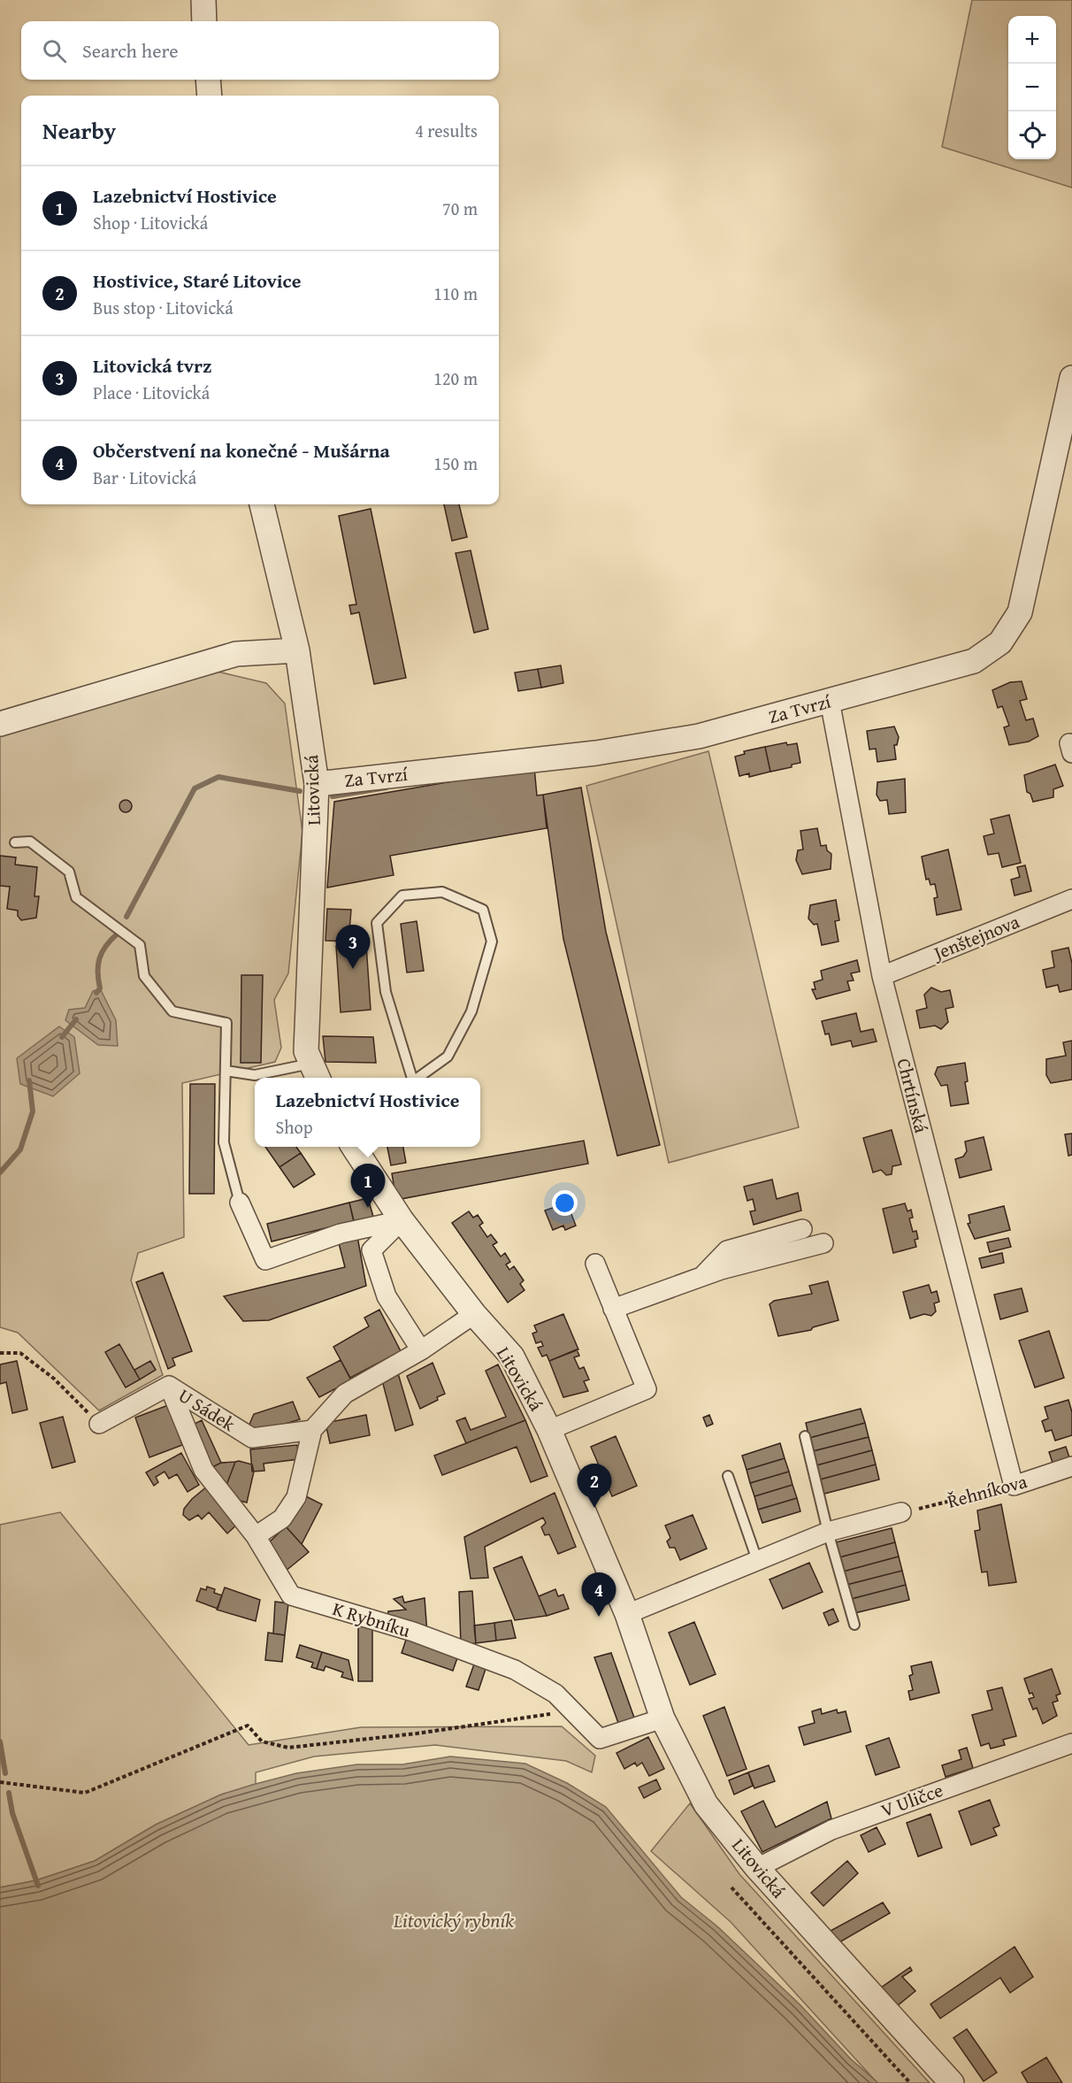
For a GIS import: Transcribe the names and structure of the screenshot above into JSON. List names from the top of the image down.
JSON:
{
  "streets": {
    "street": [
      "Za Tvrzí",
      "Litovická",
      "Jenštejnova",
      "Chrtínská",
      "U Sádek",
      "Řehníkova",
      "K Rybníku",
      "V Uličce"
    ]
  },
  "crossings": [
    ["Za Tvrzí", "Litovická"],
    ["Za Tvrzí", "Chrtínská"],
    ["Litovická", "K Rybníku"],
    ["Litovická", "V Uličce"],
    ["Jenštejnova", "Chrtínská"],
    ["Chrtínská", "Řehníkova"],
    ["U Sádek", "K Rybníku"]
  ],
  "water": ["Litovický rybník"],
  "page": {
    "map_buttons": ["+", "−"],
    "search": "Search here",
    "heading": ["Nearby", "4 results"],
    "list": [
      {
        "mark": "1",
        "name": "Lazebnictví Hostivice",
        "note": "Shop · Litovická",
        "value": "70 m"
      },
      {
        "mark": "2",
        "name": "Hostivice, Staré Litovice",
        "note": "Bus stop · Litovická",
        "value": "110 m"
      },
      {
        "mark": "3",
        "name": "Litovická tvrz",
        "note": "Place · Litovická",
        "value": "120 m"
      },
      {
        "mark": "4",
        "name": "Občerstvení na konečné - Mušárna",
        "note": "Bar · Litovická",
        "value": "150 m"
      }
    ],
    "pins": [
      "3",
      "1",
      "2",
      "4"
    ],
    "popup": ["Lazebnictví Hostivice", "Shop"]
  }
}
